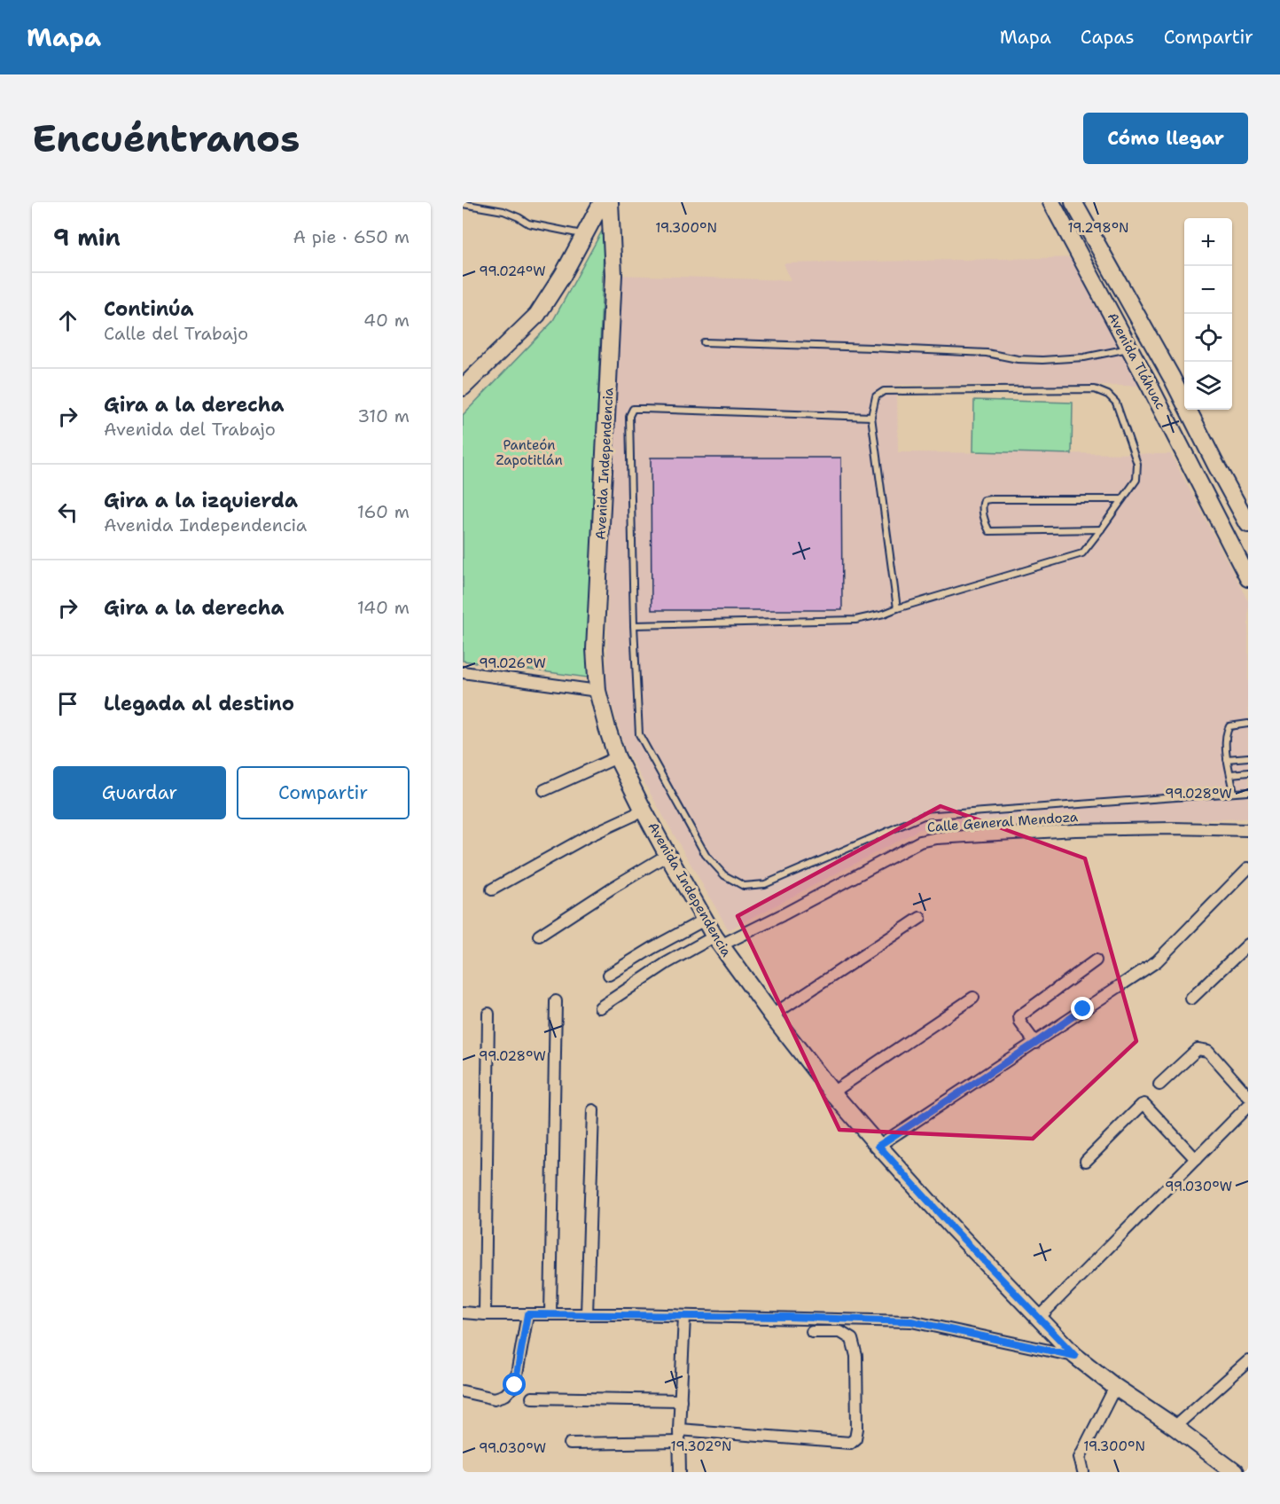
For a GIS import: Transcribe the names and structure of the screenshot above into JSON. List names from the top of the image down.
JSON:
{
  "streets": {
    "street": ["Avenida Tláhuac", "Avenida Independencia", "Calle General Mendoza"]
  },
  "crossings": [
    ["Avenida Independencia", "Calle General Mendoza"]
  ],
  "parks": ["Panteón Zapotitlán"],
  "page": {
    "header": "Mapa",
    "nav": ["Mapa", "Capas", "Compartir"],
    "buttons": [
      "Cómo llegar",
      ["Guardar", "Compartir"]
    ],
    "title": "Encuéntranos",
    "heading": ["9 min", "A pie · 650 m"],
    "map_buttons": ["+", "−"],
    "list": [
      ["Continúa", "Calle del Trabajo", "40 m"],
      ["Gira a la derecha", "Avenida del Trabajo", "310 m"],
      ["Gira a la izquierda", "Avenida Independencia", "160 m"],
      ["Gira a la derecha", "140 m"],
      "Llegada al destino"
    ]
  },
  "coordinates": [
    "19.300°N",
    "19.298°N",
    "99.024°W",
    "99.026°W",
    "99.028°W",
    "99.030°W",
    "19.302°N"
  ]
}
